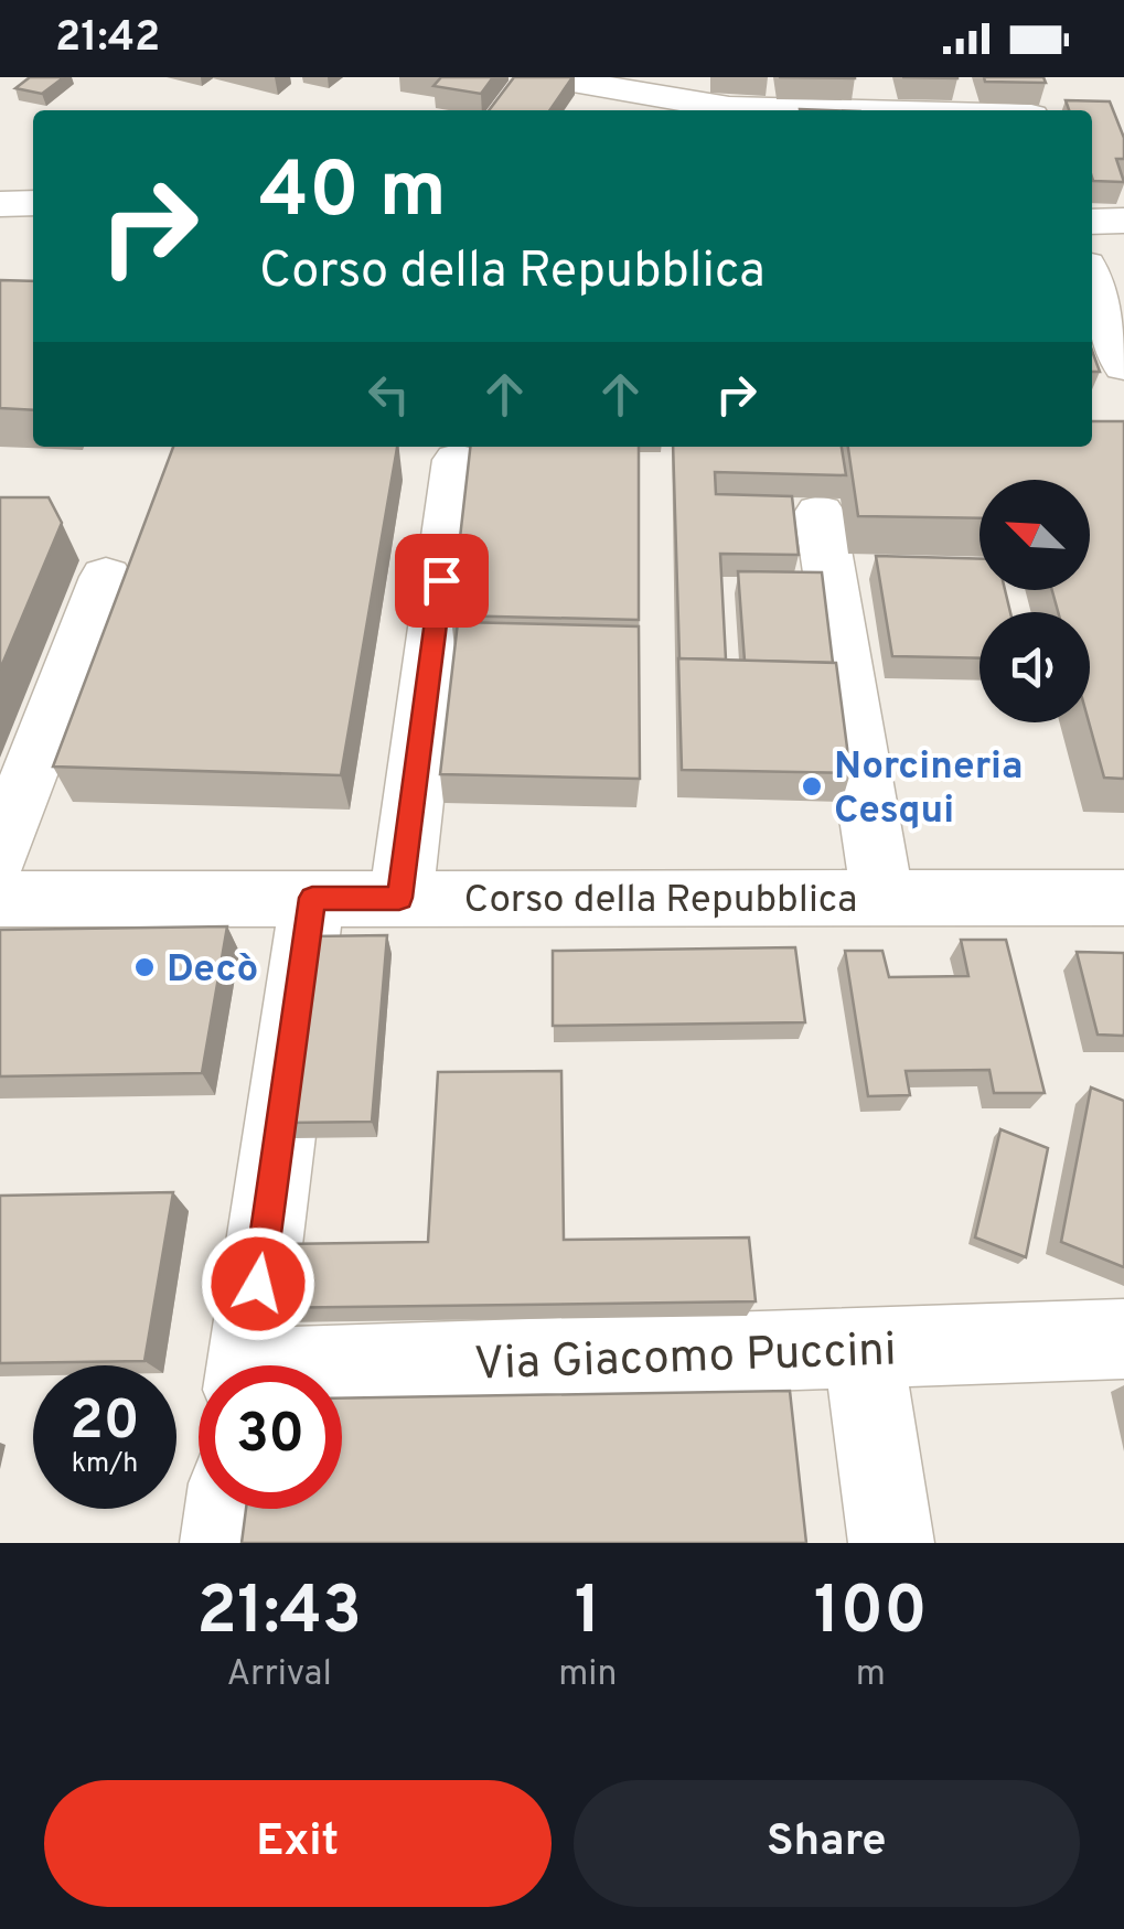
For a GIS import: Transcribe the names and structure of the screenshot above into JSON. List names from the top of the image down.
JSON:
{
  "streets": {
    "street": ["Corso della Repubblica", "Via Giacomo Puccini"]
  },
  "places": ["Norcineria Cesqui", "Decò"],
  "north": "top left",
  "page": {
    "status": "21:42",
    "turn": ["40 m", "Corso della Repubblica"],
    "speed": "20 km/h",
    "limit": "30",
    "eta": [
      "21:43",
      "Arrival",
      "1",
      "min",
      "100",
      "m"
    ],
    "buttons": ["Exit", "Share"]
  }
}
